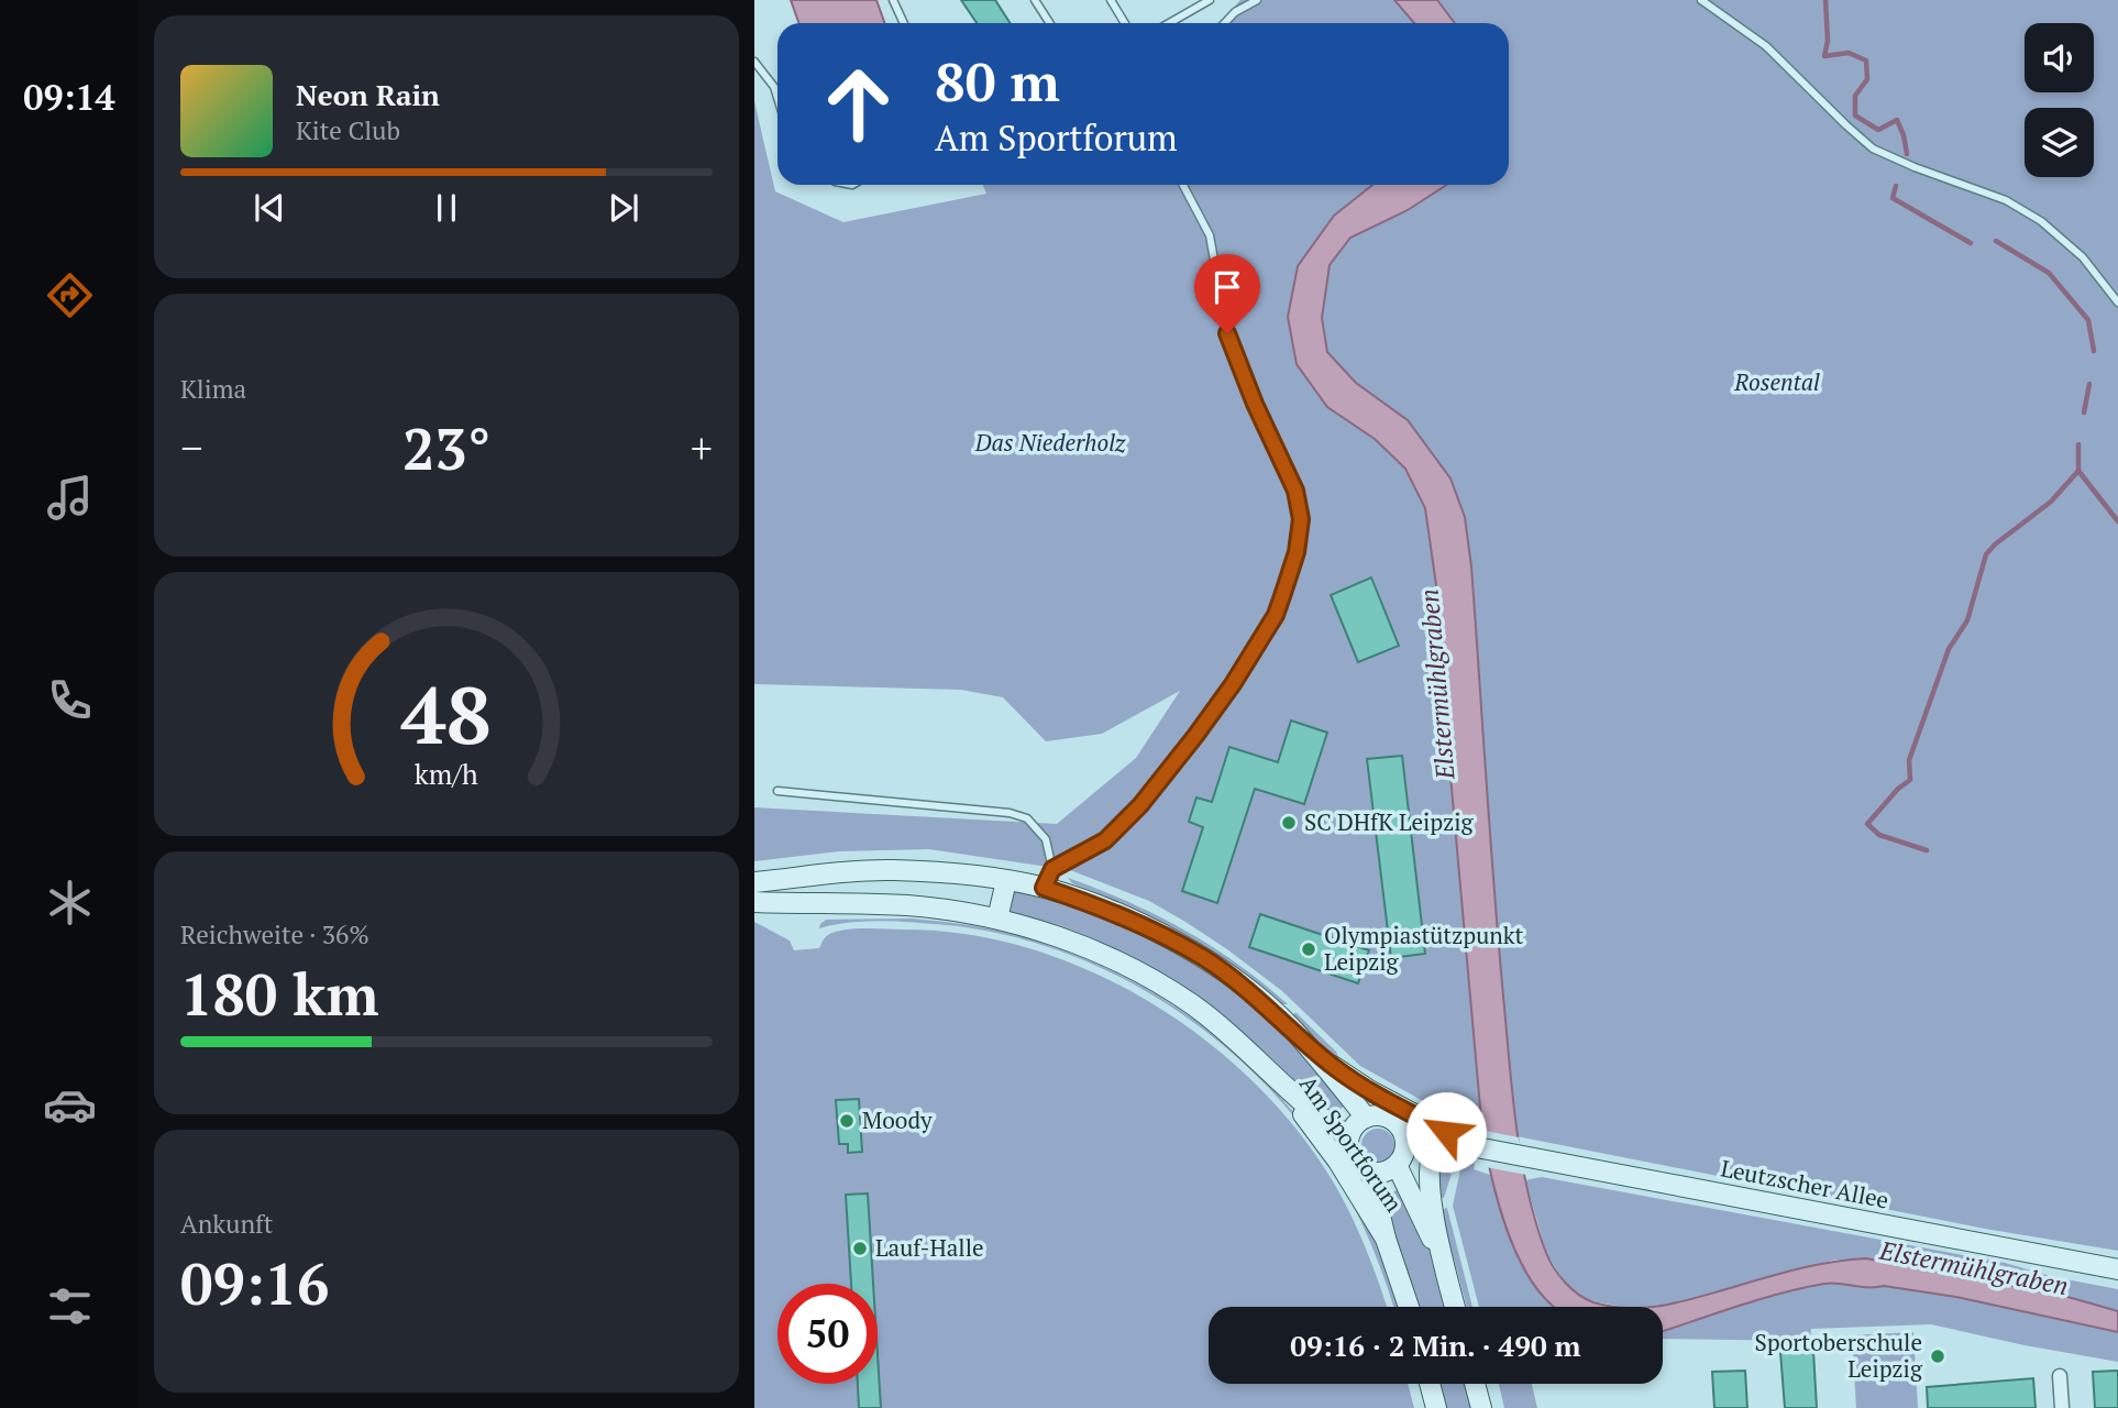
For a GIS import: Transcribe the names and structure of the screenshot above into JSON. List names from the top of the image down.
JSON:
{
  "streets": {
    "main road": ["Am Sportforum", "Leutzscher Allee"]
  },
  "crossings": [
    ["Am Sportforum", "Leutzscher Allee"]
  ],
  "water": ["Elstermühlgraben"],
  "parks": ["Rosental", "Das Niederholz"],
  "places": [
    "SC DHfK Leipzig",
    "Olympiastützpunkt Leipzig",
    "Moody",
    "Lauf-Halle",
    "Sportoberschule Leipzig"
  ],
  "page": {
    "tabs": "09:14",
    "turn": ["80 m", "Am Sportforum"],
    "song": ["Neon Rain", "Kite Club"],
    "tile": [
      "Klima",
      ["Reichweite · 36%", "180 km"],
      ["Ankunft", "09:16"]
    ],
    "heat": ["−", "23°", "+"],
    "limit": "50",
    "trip": "09:16 · 2 Min. · 490 m",
    "gauge": ["48", "km/h"]
  }
}
